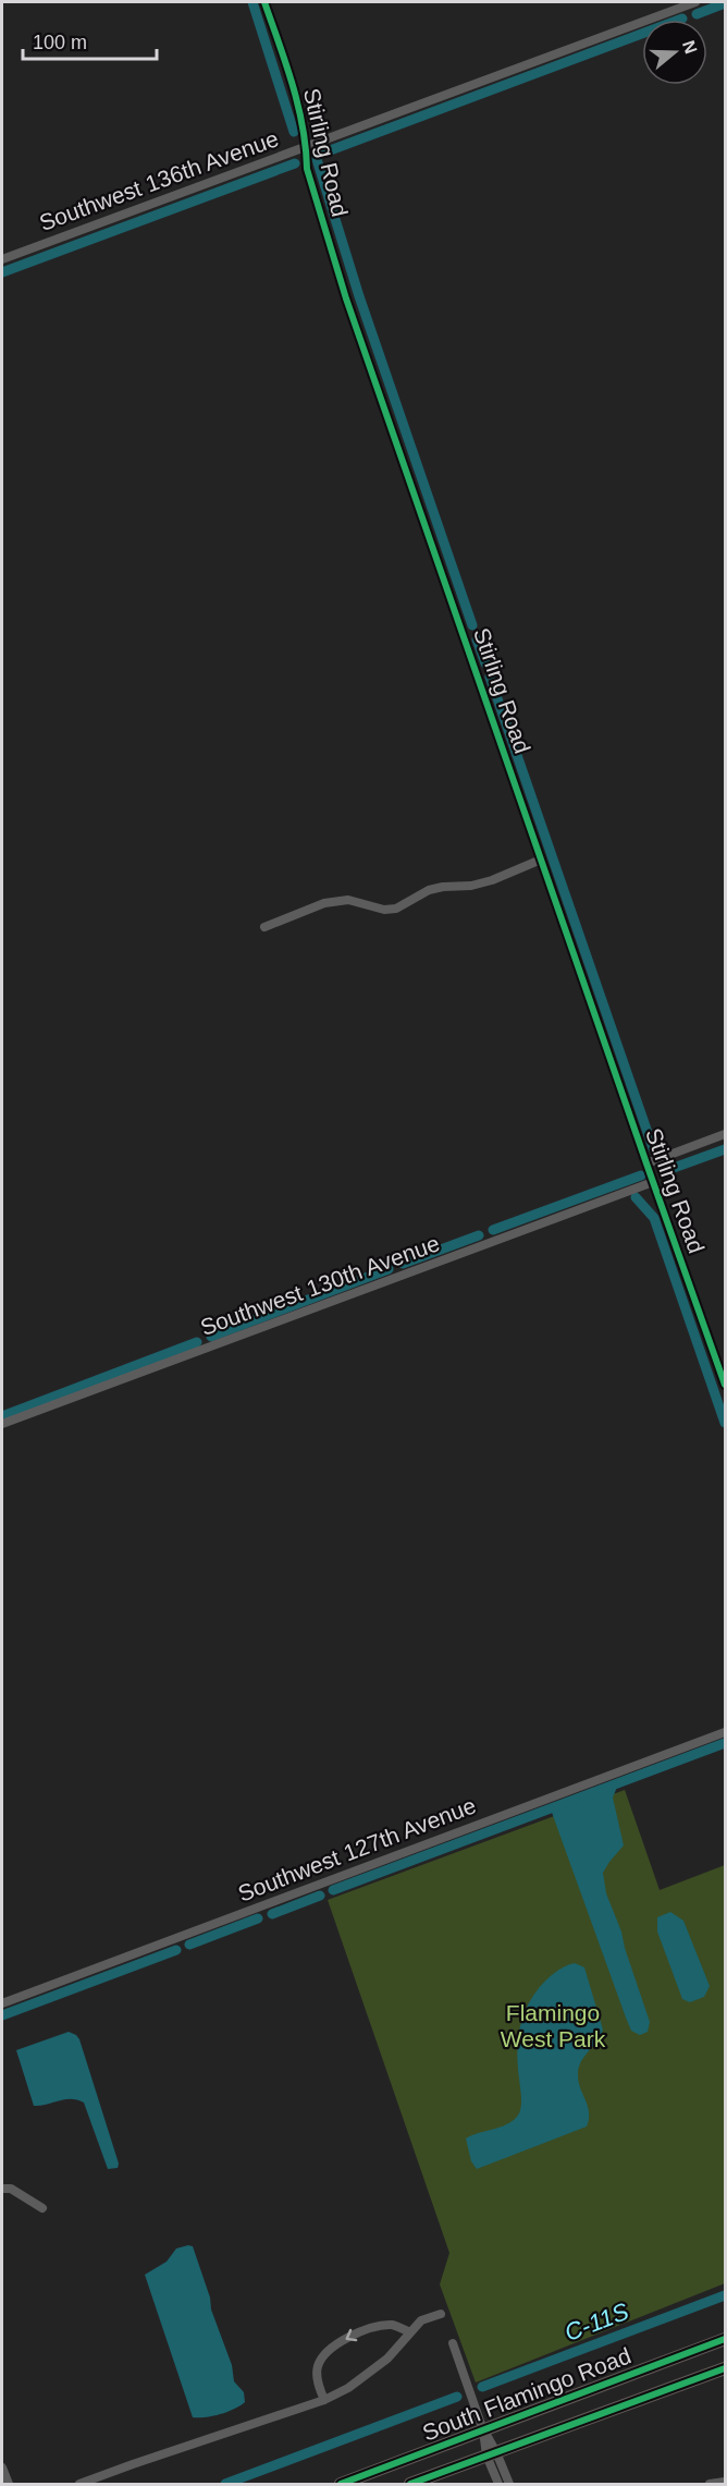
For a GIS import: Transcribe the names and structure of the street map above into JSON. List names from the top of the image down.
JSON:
{
  "streets": {
    "highway": ["South Flamingo Road"],
    "street": [
      "Stirling Road",
      "Southwest 136th Avenue",
      "Southwest 130th Avenue",
      "Southwest 127th Avenue"
    ]
  },
  "crossings": [
    ["Stirling Road", "Southwest 136th Avenue"],
    ["Stirling Road", "Southwest 130th Avenue"]
  ],
  "water": ["C-11S"],
  "parks": ["Flamingo West Park"],
  "scale_bar": "100 m",
  "north": "right"
}
